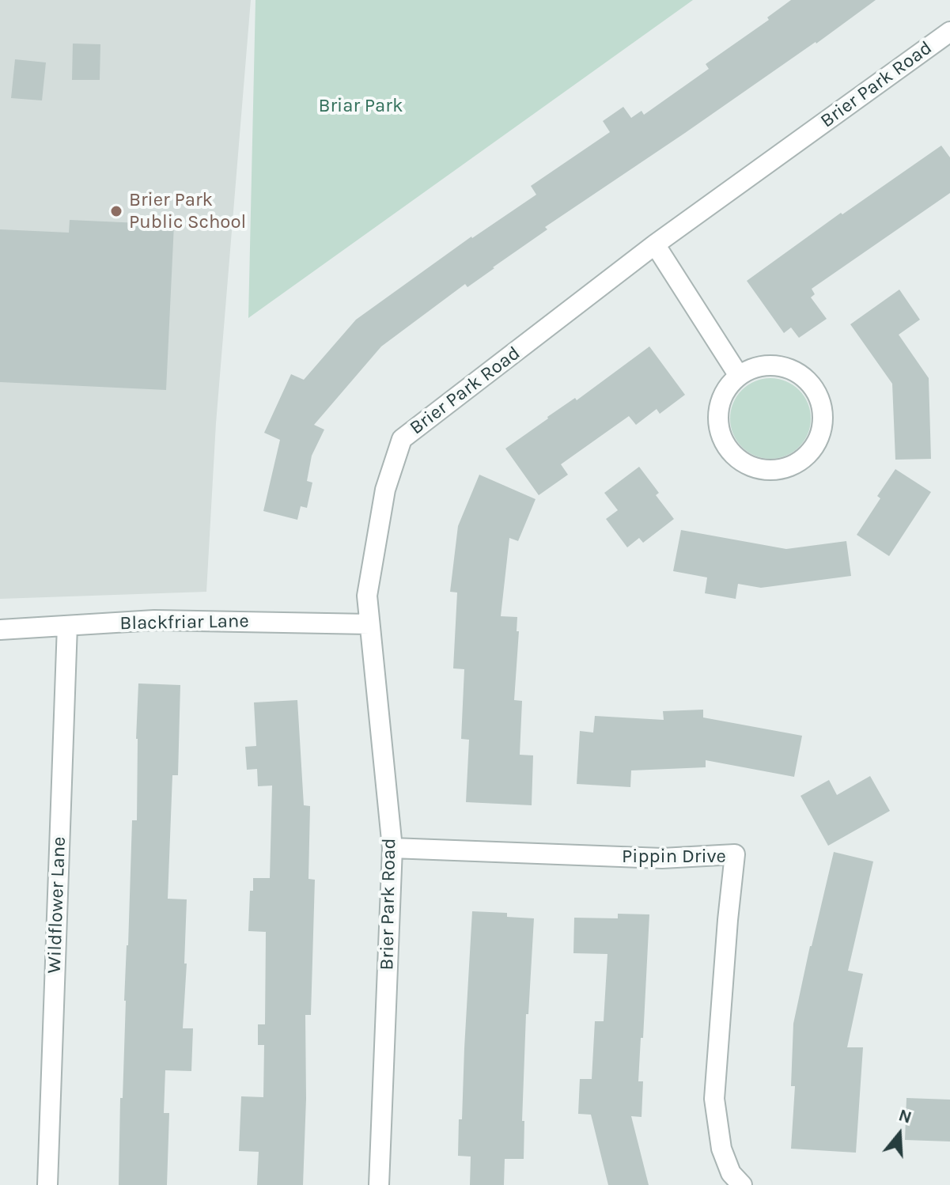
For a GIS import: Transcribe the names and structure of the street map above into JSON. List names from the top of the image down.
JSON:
{
  "streets": {
    "street": [
      "Brier Park Road",
      "Blackfriar Lane",
      "Pippin Drive",
      "Wildflower Lane"
    ]
  },
  "crossings": [
    ["Brier Park Road", "Blackfriar Lane"],
    ["Brier Park Road", "Pippin Drive"],
    ["Blackfriar Lane", "Wildflower Lane"]
  ],
  "parks": ["Briar Park"],
  "places": ["Brier Park Public School"],
  "north": "top"
}
